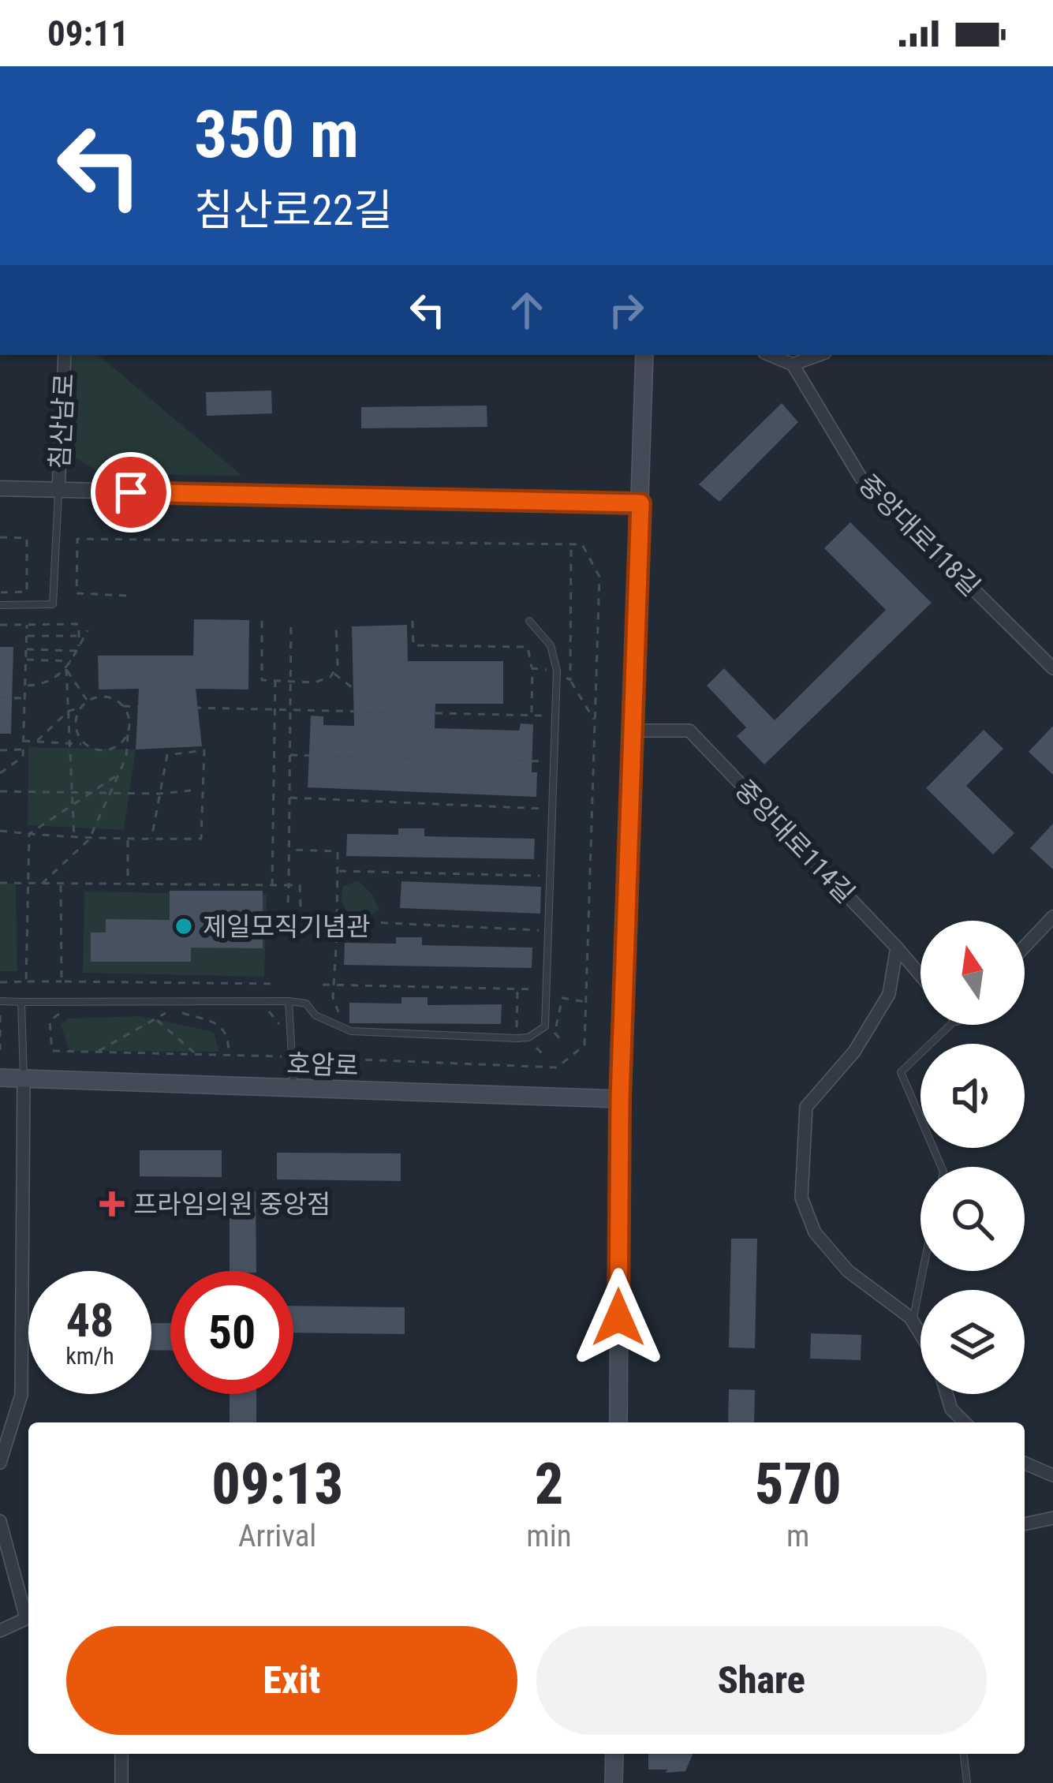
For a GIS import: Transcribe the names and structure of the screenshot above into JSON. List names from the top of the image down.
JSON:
{
  "streets": {
    "main road": ["호암로"],
    "street": ["침산남로", "중앙대로118길", "중앙대로114길"]
  },
  "places": {
    "other": ["제일모직기념관"],
    "health": ["프라임의원 중앙점"]
  },
  "north": "top",
  "page": {
    "status": "09:11",
    "turn": ["350 m", "침산로22길"],
    "speed": "48 km/h",
    "limit": "50",
    "eta": [
      "09:13",
      "Arrival",
      "2",
      "min",
      "570",
      "m"
    ],
    "buttons": ["Exit", "Share"]
  }
}
